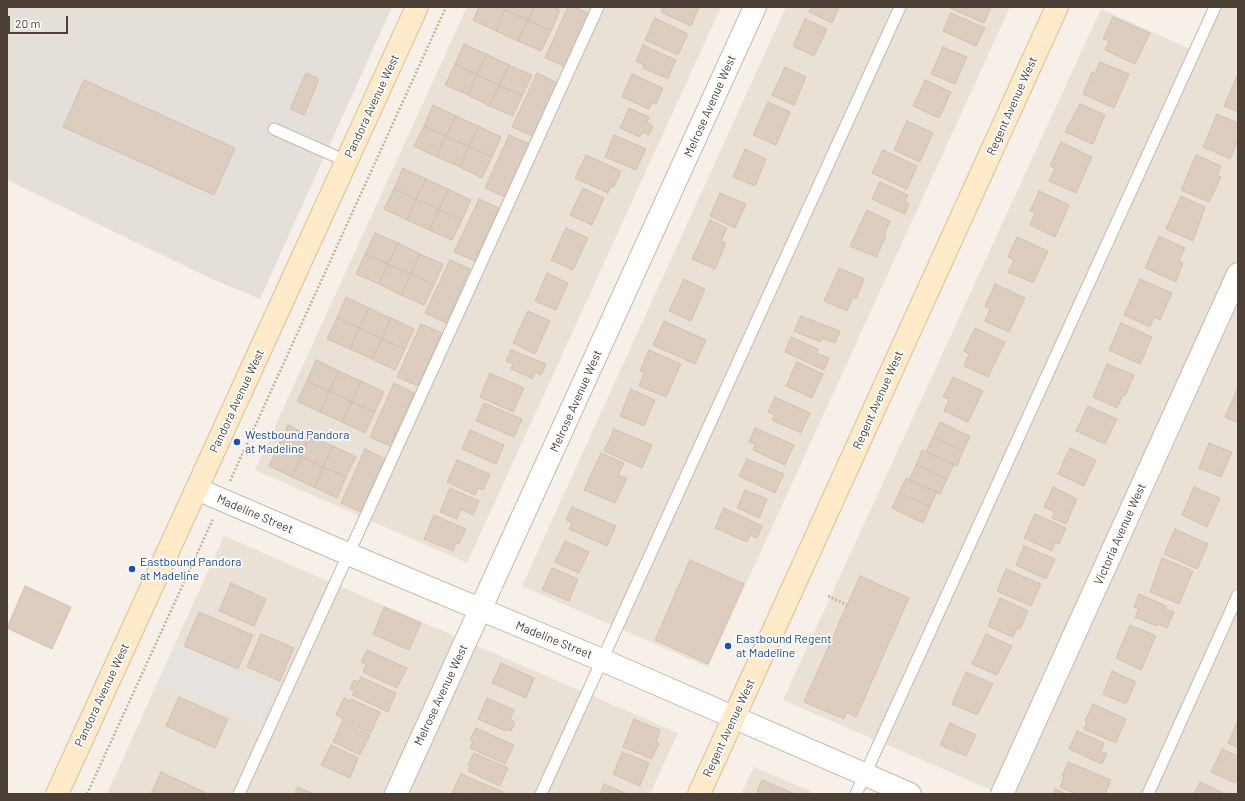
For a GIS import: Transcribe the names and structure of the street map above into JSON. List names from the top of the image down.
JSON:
{
  "streets": {
    "street": [
      "Pandora Avenue West",
      "Melrose Avenue West",
      "Regent Avenue West",
      "Madeline Street",
      "Victoria Avenue West"
    ]
  },
  "crossings": [
    ["Pandora Avenue West", "Madeline Street"],
    ["Melrose Avenue West", "Madeline Street"],
    ["Regent Avenue West", "Madeline Street"]
  ],
  "places": ["Westbound Pandora at Madeline", "Eastbound Pandora at Madeline", "Eastbound Regent at Madeline"],
  "scale_bar": "20 m"
}
